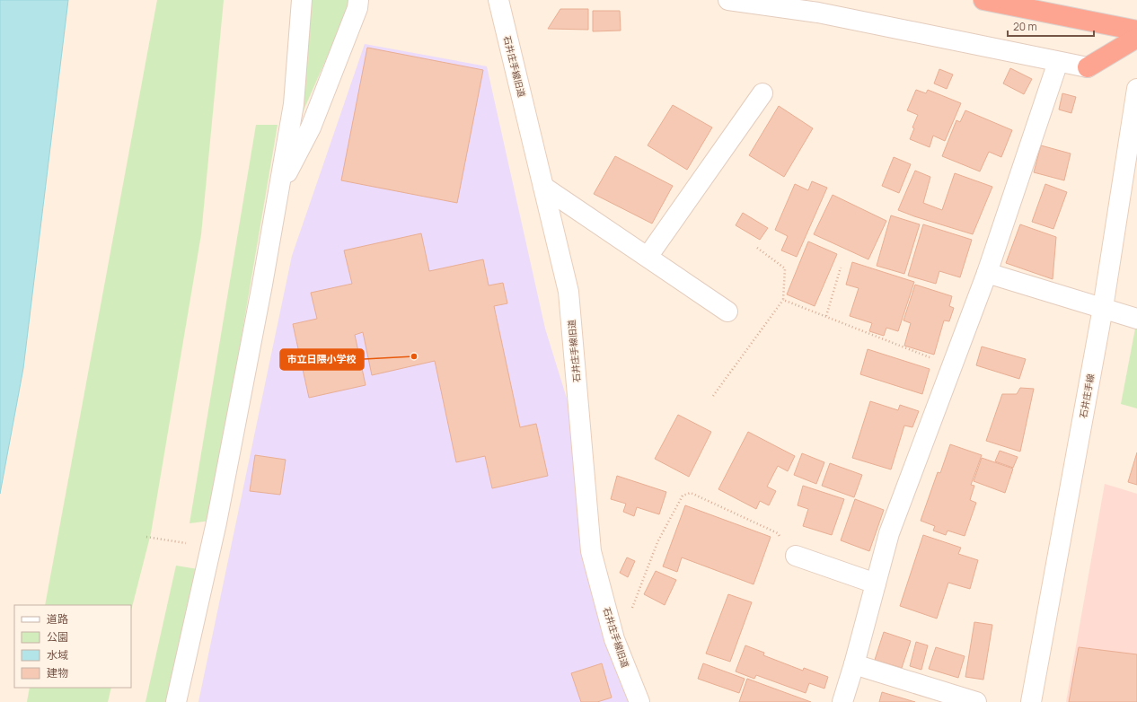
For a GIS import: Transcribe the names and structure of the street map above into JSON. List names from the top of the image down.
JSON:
{
  "streets": {
    "street": ["石井庄手線旧道", "石井庄手線"]
  },
  "places": ["市立日隈小学校"],
  "legend": [
    "道路",
    "公園",
    "水域",
    "建物"
  ],
  "scale_bar": "20 m"
}
